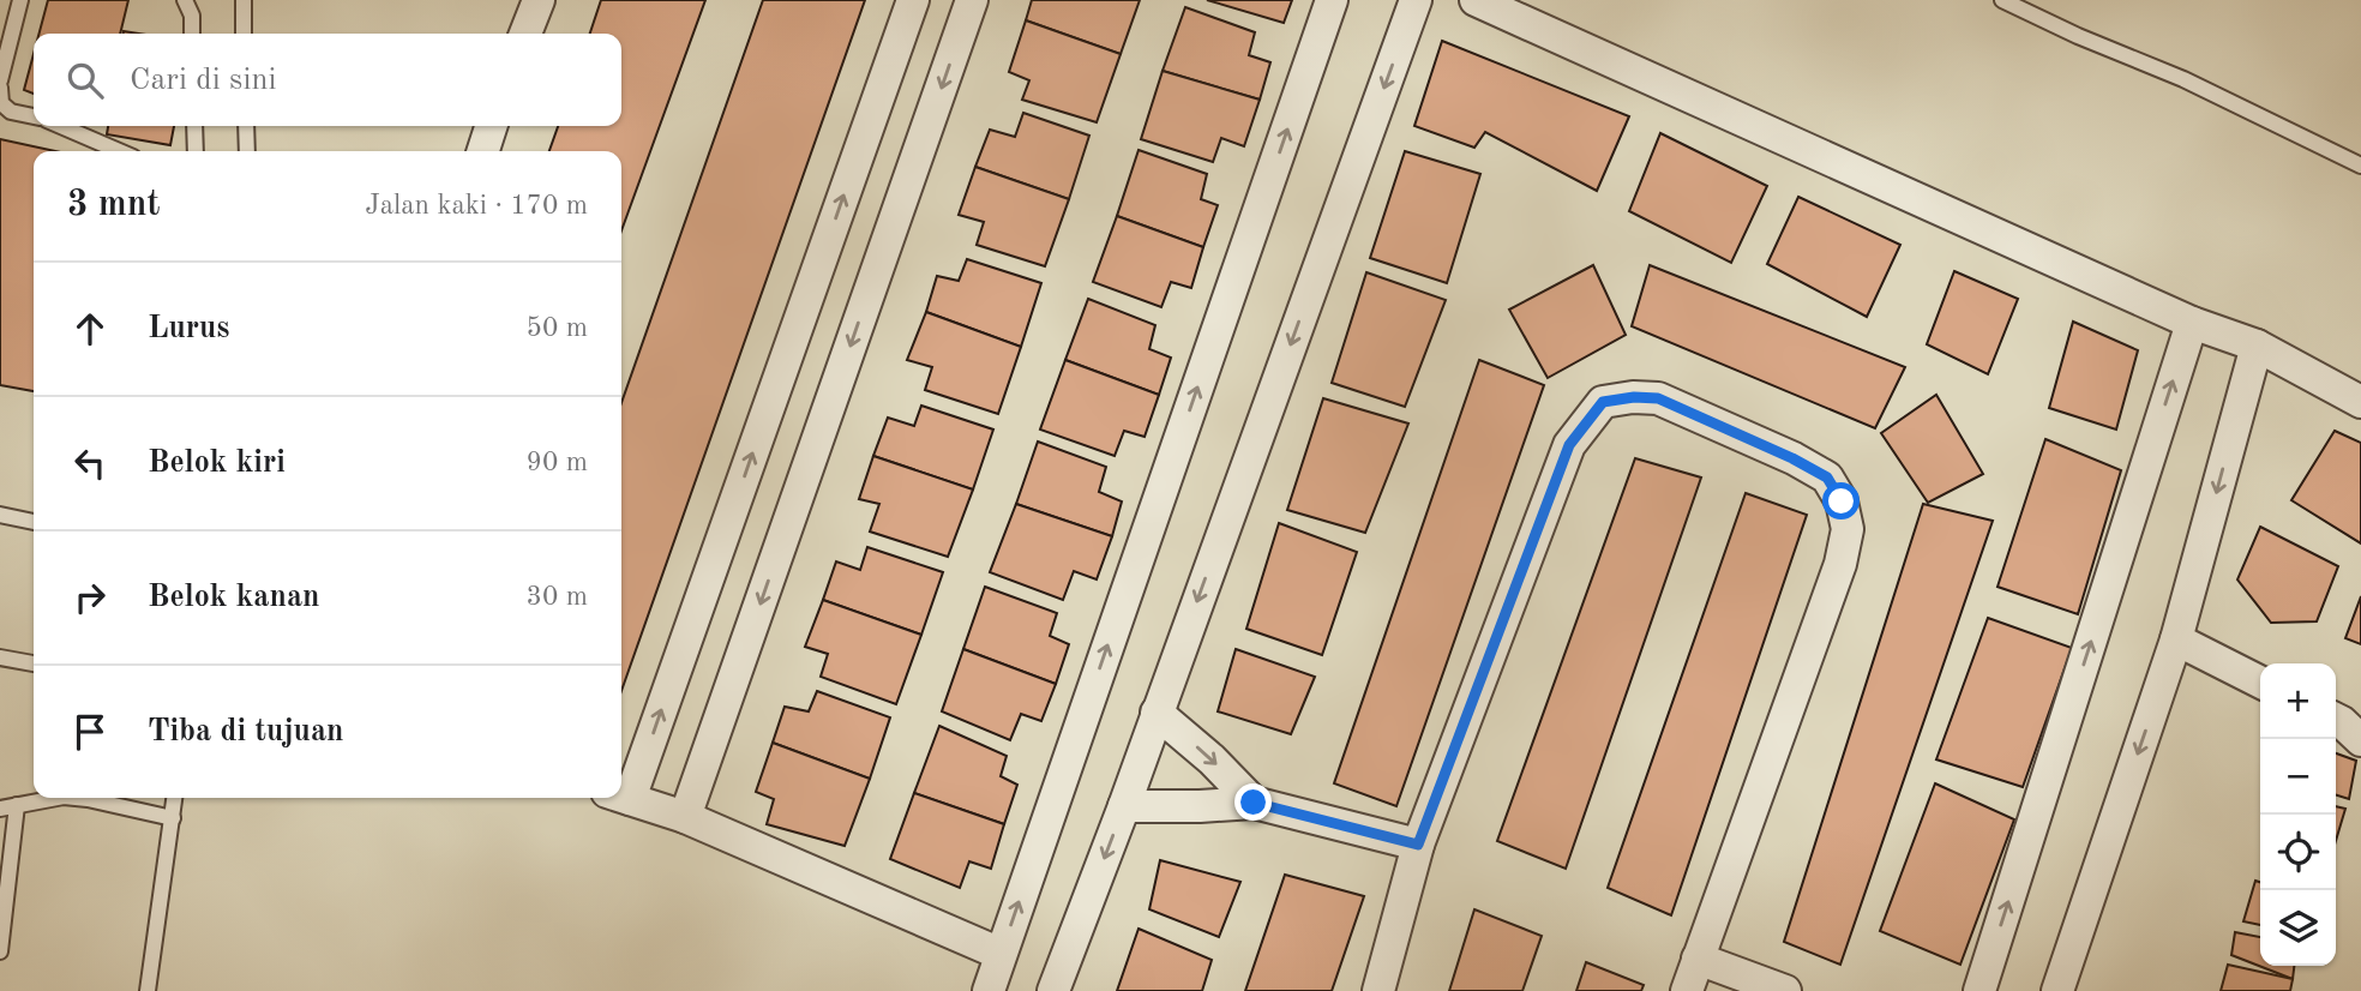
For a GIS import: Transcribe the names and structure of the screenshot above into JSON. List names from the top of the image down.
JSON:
{
  "page": {
    "search": "Cari di sini",
    "heading": ["3 mnt", "Jalan kaki · 170 m"],
    "list": [
      ["Lurus", "50 m"],
      ["Belok kiri", "90 m"],
      ["Belok kanan", "30 m"],
      "Tiba di tujuan"
    ],
    "map_buttons": ["+", "−"]
  }
}
